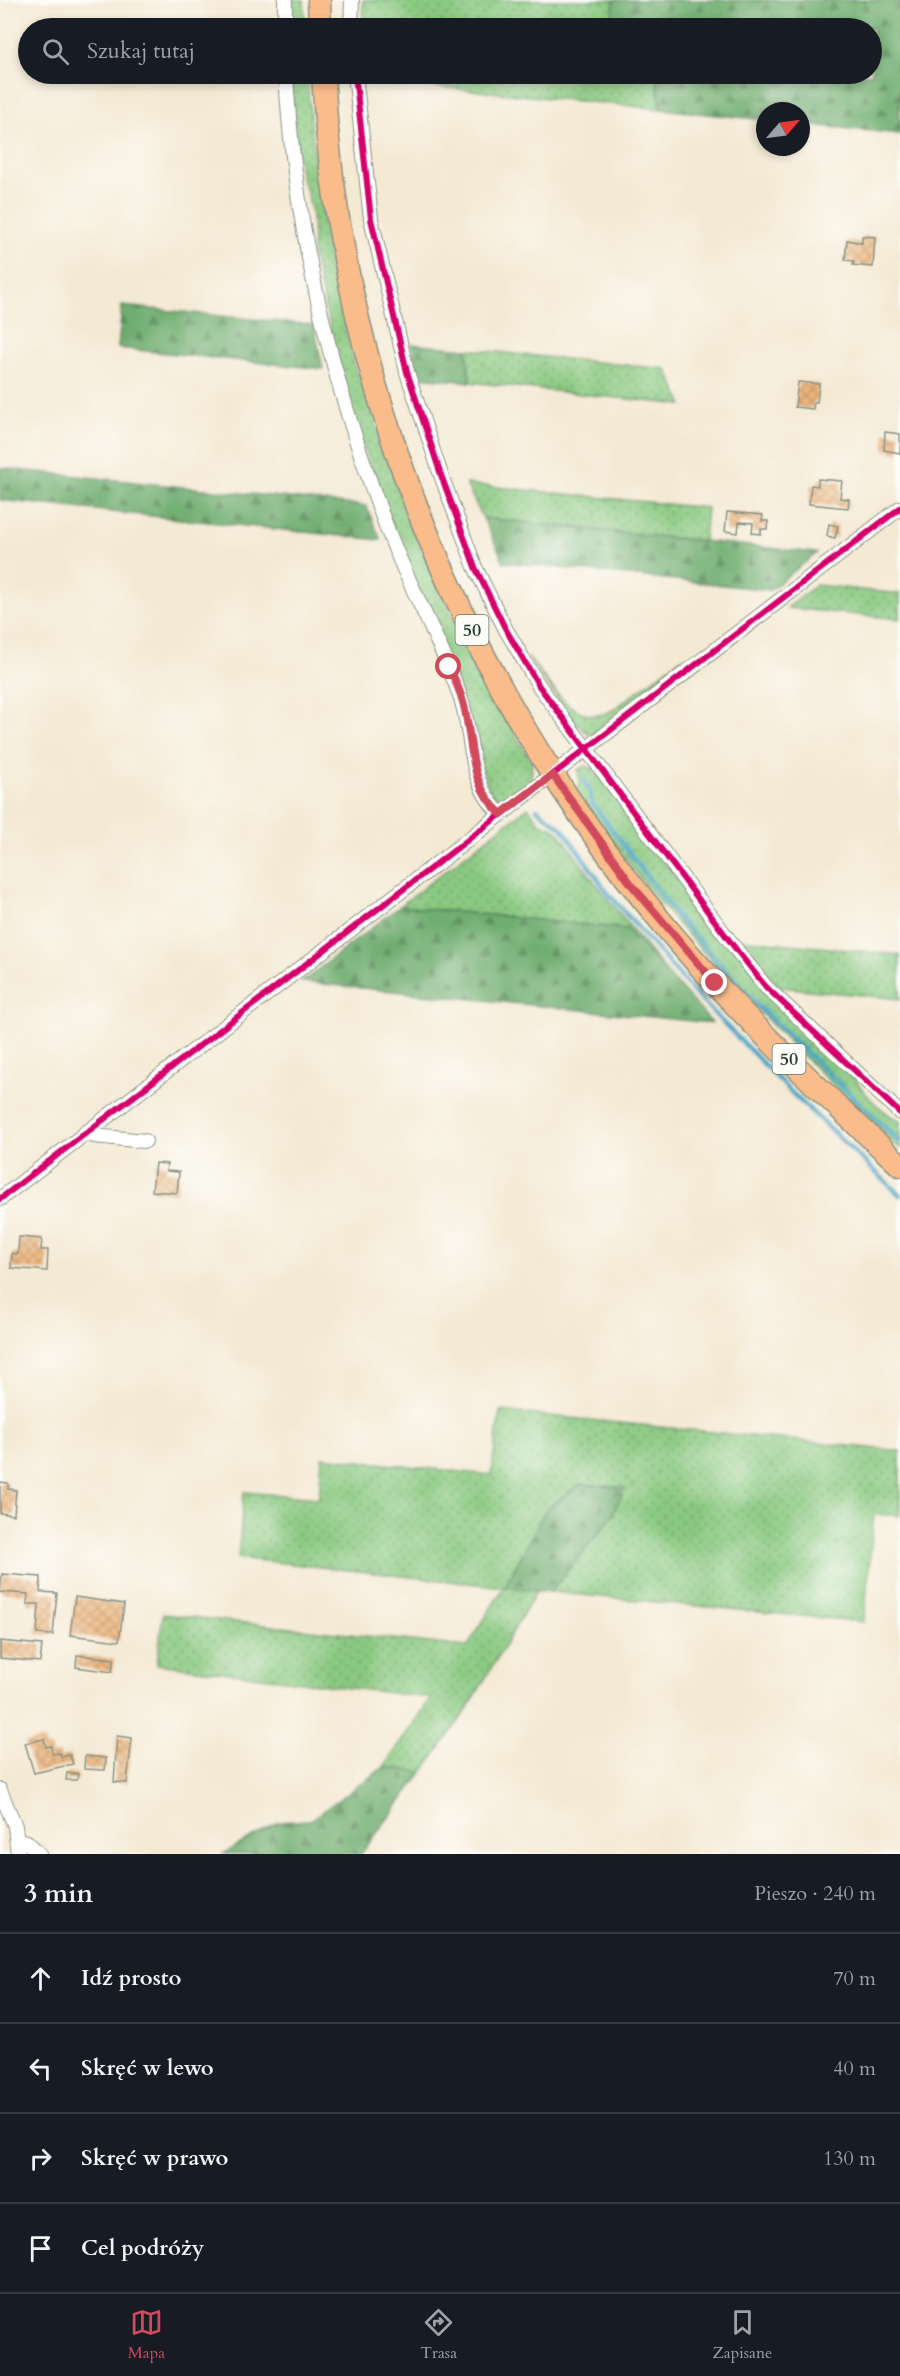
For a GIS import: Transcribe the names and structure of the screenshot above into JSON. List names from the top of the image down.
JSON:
{
  "streets": {
    "main road": ["50"]
  },
  "north": "top right",
  "page": {
    "search": "Szukaj tutaj",
    "heading": ["3 min", "Pieszo · 240 m"],
    "list": [
      ["Idź prosto", "70 m"],
      ["Skręć w lewo", "40 m"],
      ["Skręć w prawo", "130 m"],
      "Cel podróży"
    ],
    "nav": ["Mapa", "Trasa", "Zapisane"]
  }
}
